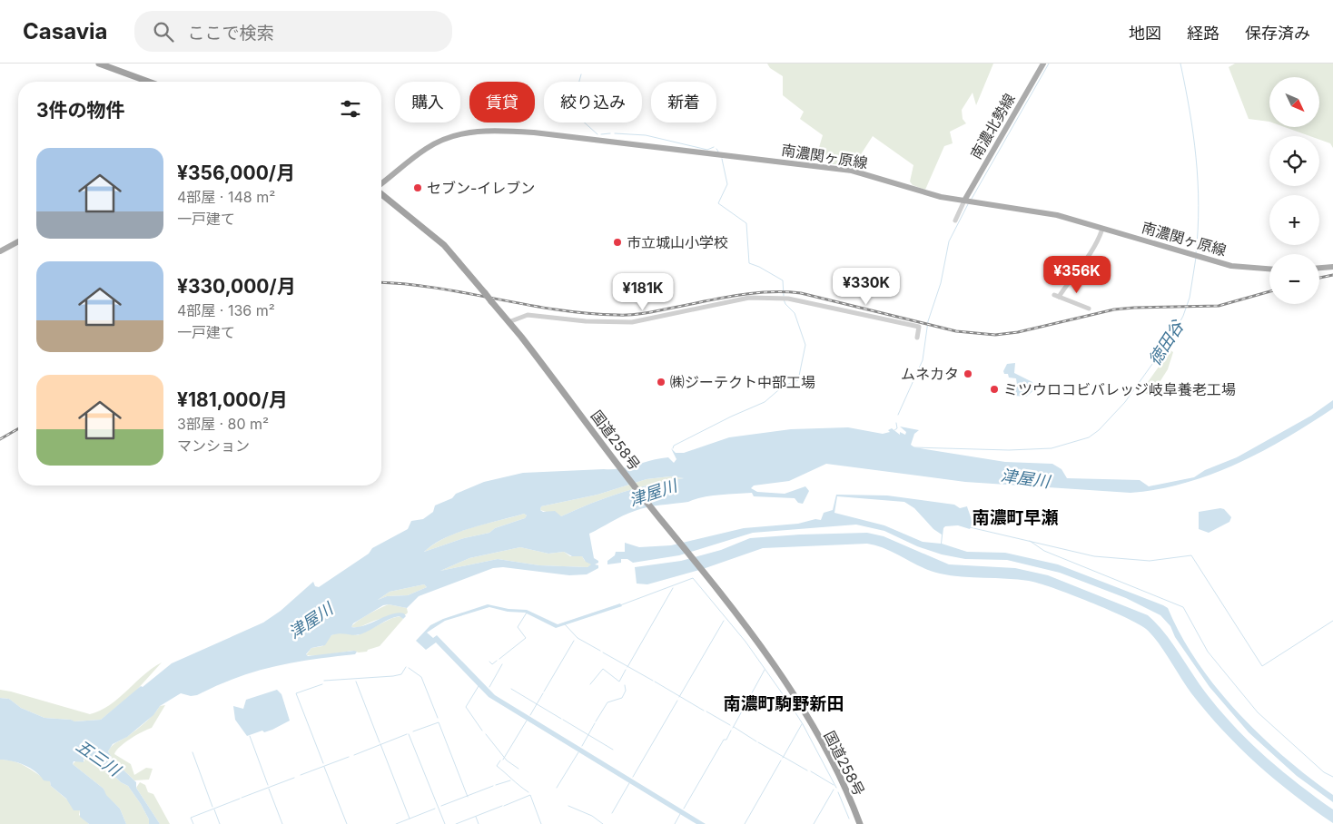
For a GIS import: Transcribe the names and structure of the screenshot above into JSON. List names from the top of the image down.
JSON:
{
  "streets": {
    "highway": ["国道258号"],
    "main road": ["南濃北勢線", "南濃関ヶ原線"]
  },
  "crossings": [
    ["南濃北勢線", "南濃関ヶ原線"]
  ],
  "districts": ["南濃町早瀬", "南濃町駒野新田"],
  "water": ["徳田谷", "津屋川", "五三川"],
  "places": [
    "セブン-イレブン",
    "市立城山小学校",
    "ムネカタ",
    "㈱ジーテクト中部工場",
    "ミツウロコビバレッジ岐阜養老工場"
  ],
  "north": "bottom right",
  "page": {
    "header": "Casavia",
    "search": "ここで検索",
    "nav": ["地図", "経路", "保存済み"],
    "map_buttons": ["+", "−"],
    "chip": [
      "購入",
      "賃貸",
      "絞り込み",
      "新着"
    ],
    "heading": "3件の物件",
    "list": [
      {
        "name": "¥356,000/月",
        "note": "4部屋 · 148 m² · 一戸建て"
      },
      {
        "name": "¥330,000/月",
        "note": "4部屋 · 136 m² · 一戸建て"
      },
      {
        "name": "¥181,000/月",
        "note": "3部屋 · 80 m² · マンション"
      }
    ],
    "price": ["¥356K", "¥330K", "¥181K"]
  }
}
